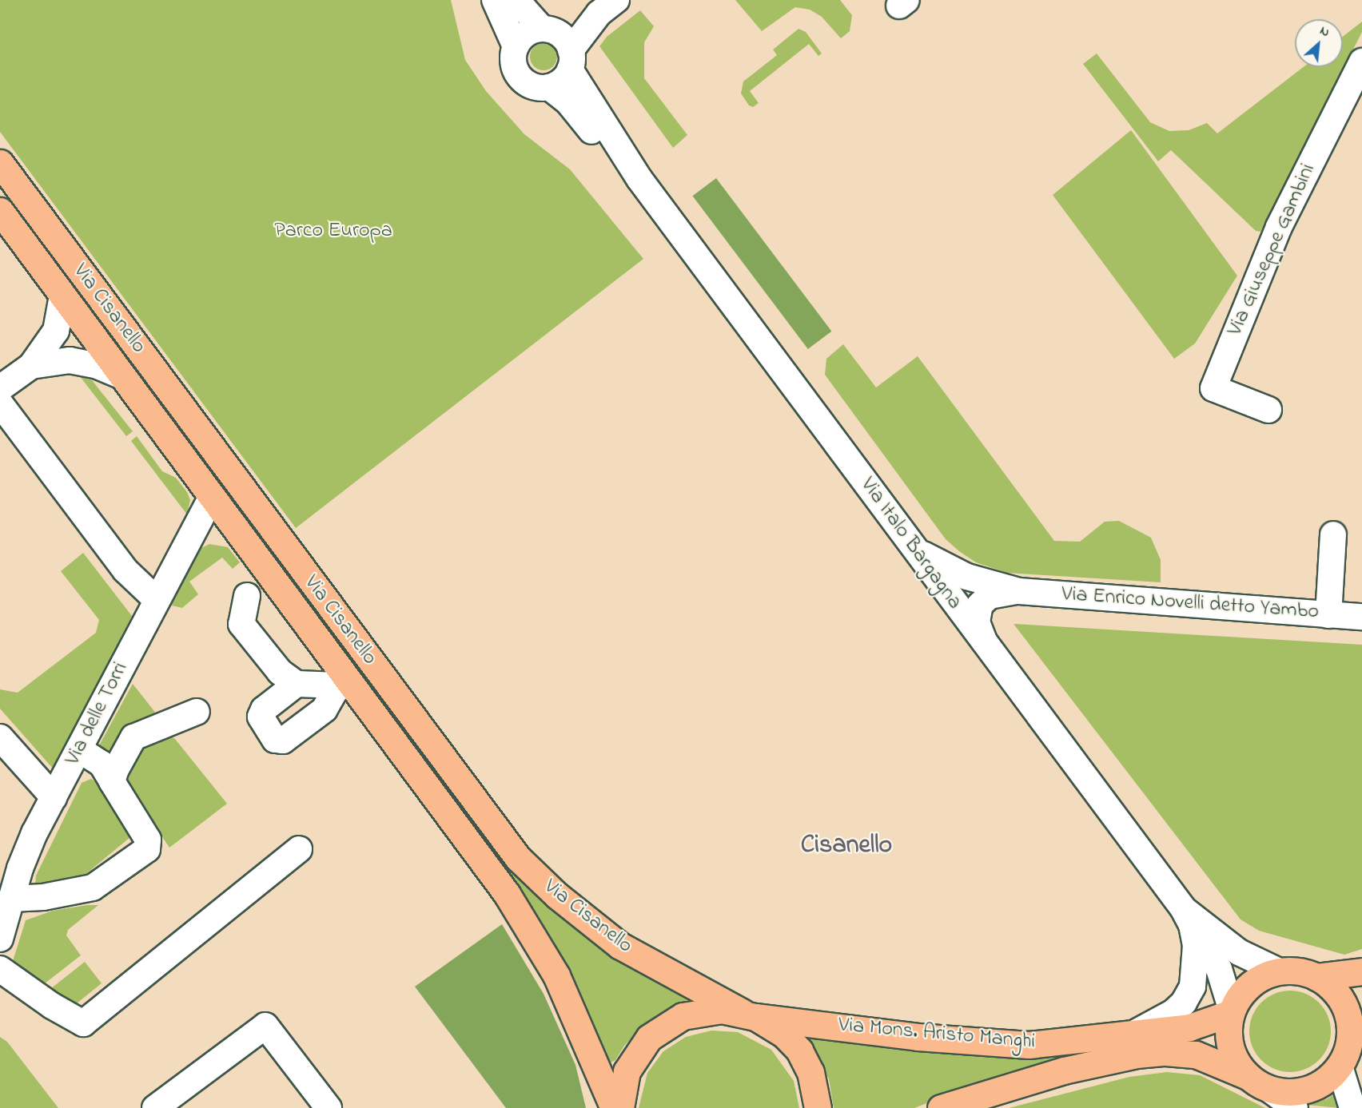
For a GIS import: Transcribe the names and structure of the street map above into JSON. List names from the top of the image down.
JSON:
{
  "streets": {
    "main road": ["Via Cisanello", "Via Mons. Aristo Manghi"],
    "street": [
      "Via Giuseppe Gambini",
      "Via Italo Bargagna",
      "Via Enrico Novelli detto Yambo",
      "Via delle Torri"
    ]
  },
  "crossings": [
    ["Via Cisanello", "Via delle Torri"],
    ["Via Cisanello", "Via Mons. Aristo Manghi"],
    ["Via Italo Bargagna", "Via Enrico Novelli detto Yambo"],
    ["Via Italo Bargagna", "Via Mons. Aristo Manghi"]
  ],
  "districts": ["Cisanello"],
  "parks": ["Parco Europa"],
  "north": "top right"
}
